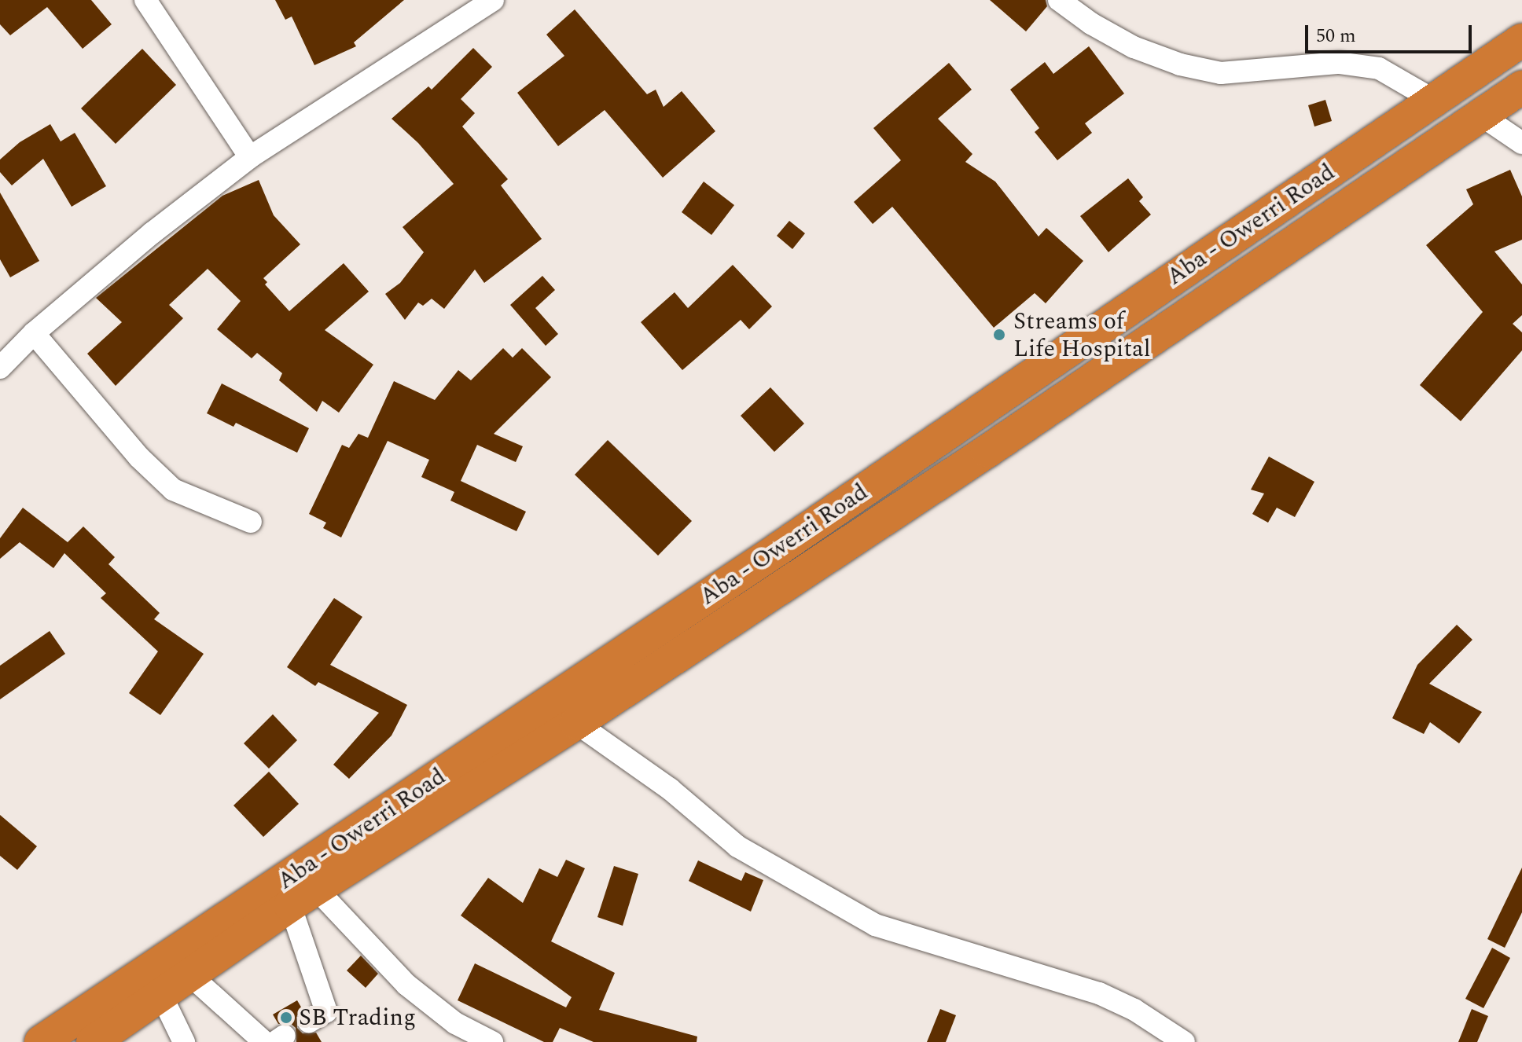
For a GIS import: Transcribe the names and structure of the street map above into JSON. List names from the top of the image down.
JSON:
{
  "streets": {
    "highway": ["Aba - Owerri Road"]
  },
  "places": ["Streams of Life Hospital", "SB Trading"],
  "scale_bar": "50 m"
}
